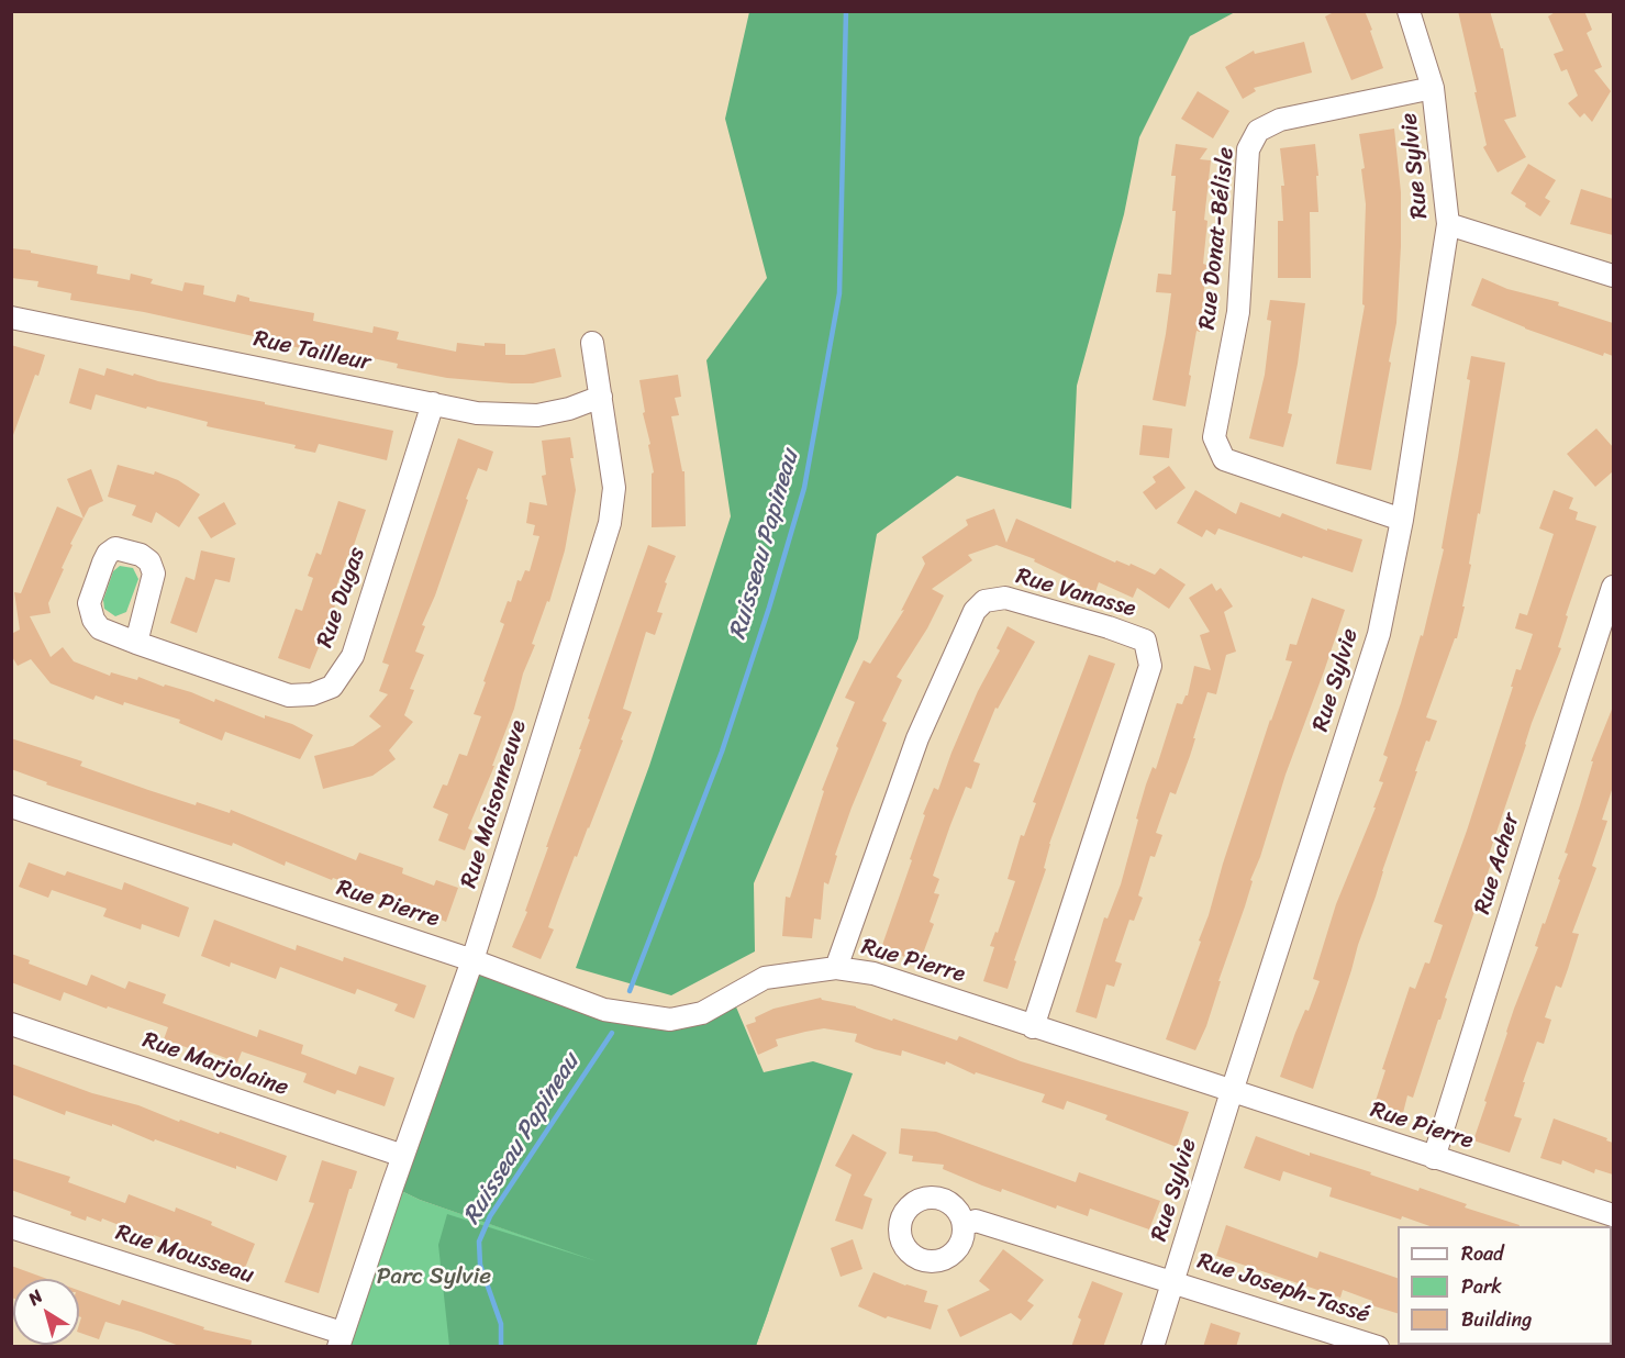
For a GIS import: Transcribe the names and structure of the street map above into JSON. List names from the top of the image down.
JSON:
{
  "streets": {
    "street": [
      "Rue Sylvie",
      "Rue Donat-Bélisle",
      "Rue Tailleur",
      "Rue Vanasse",
      "Rue Dugas",
      "Rue Maisonneuve",
      "Rue Acher",
      "Rue Pierre",
      "Rue Marjolaine",
      "Rue Mousseau",
      "Rue Joseph-Tassé"
    ]
  },
  "crossings": [
    ["Rue Sylvie", "Rue Donat-Bélisle"],
    ["Rue Sylvie", "Rue Pierre"],
    ["Rue Sylvie", "Rue Joseph-Tassé"],
    ["Rue Tailleur", "Rue Dugas"],
    ["Rue Tailleur", "Rue Maisonneuve"],
    ["Rue Vanasse", "Rue Pierre"],
    ["Rue Maisonneuve", "Rue Pierre"],
    ["Rue Maisonneuve", "Rue Marjolaine"],
    ["Rue Maisonneuve", "Rue Mousseau"],
    ["Rue Acher", "Rue Pierre"]
  ],
  "water": ["Ruisseau Papineau"],
  "parks": ["Parc Sylvie"],
  "legend": ["Road", "Park", "Building"],
  "north": "top left"
}
